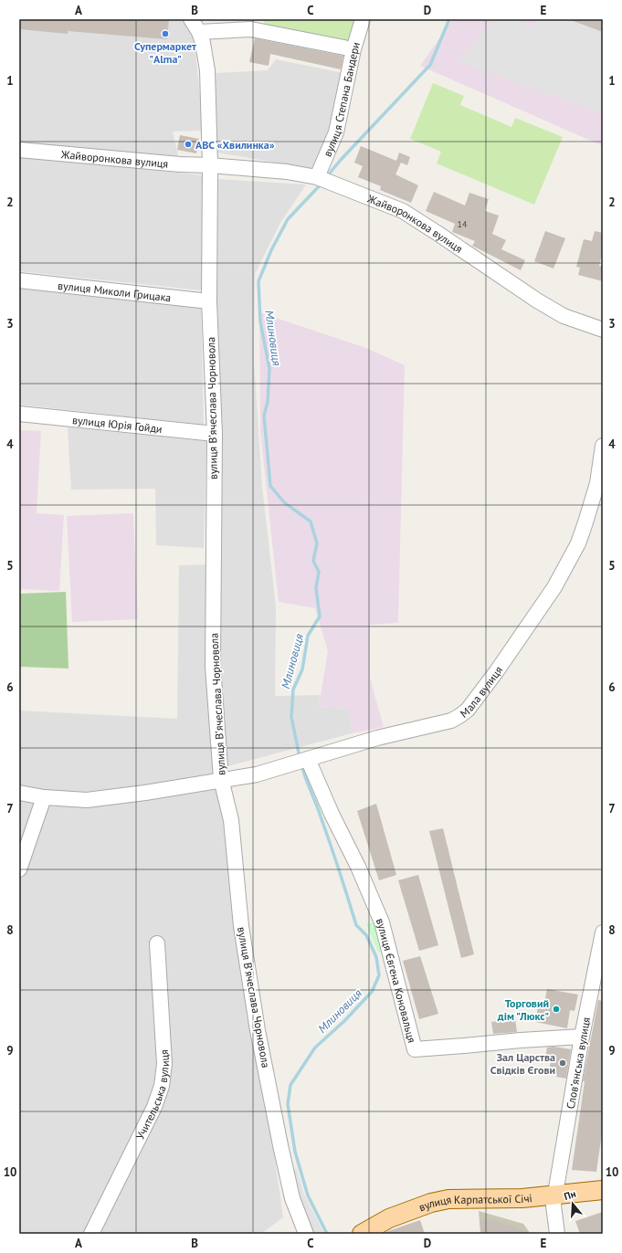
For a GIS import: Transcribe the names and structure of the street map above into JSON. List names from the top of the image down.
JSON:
{
  "streets": {
    "main road": ["вулиця Карпатської Січі"],
    "street": [
      "вулиця Степана Бандери",
      "Жайворонкова вулиця",
      "вулиця Миколи Грицака",
      "вулиця Вʼячеслава Чорновола",
      "вулиця Юрія Гойди",
      "Мала вулиця",
      "вулиця Євгена Коновальця",
      "Словʼянська вулиця",
      "Учительська вулиця"
    ]
  },
  "crossings": [
    ["вулиця Степана Бандери", "Жайворонкова вулиця"],
    ["Жайворонкова вулиця", "вулиця Вʼячеслава Чорновола"],
    ["вулиця Миколи Грицака", "вулиця Вʼячеслава Чорновола"],
    ["вулиця Вʼячеслава Чорновола", "вулиця Юрія Гойди"],
    ["вулиця Вʼячеслава Чорновола", "Мала вулиця"],
    ["Мала вулиця", "вулиця Євгена Коновальця"],
    ["вулиця Євгена Коновальця", "Словʼянська вулиця"],
    ["Словʼянська вулиця", "вулиця Карпатської Січі"]
  ],
  "water": ["Млиновиця"],
  "places": [
    "Супермаркет \"Alma\"",
    "АВС «Хвилинка»",
    "Торговий дім \"Люкс\"",
    "Зал Царства Свідків Єгови"
  ],
  "house_numbers": ["14"],
  "north": "top",
  "grid": {
    "columns": [
      "A",
      "B",
      "C",
      "D",
      "E"
    ],
    "rows": [
      "1",
      "2",
      "3",
      "4",
      "5",
      "6",
      "7",
      "8",
      "9",
      "10"
    ]
  }
}
